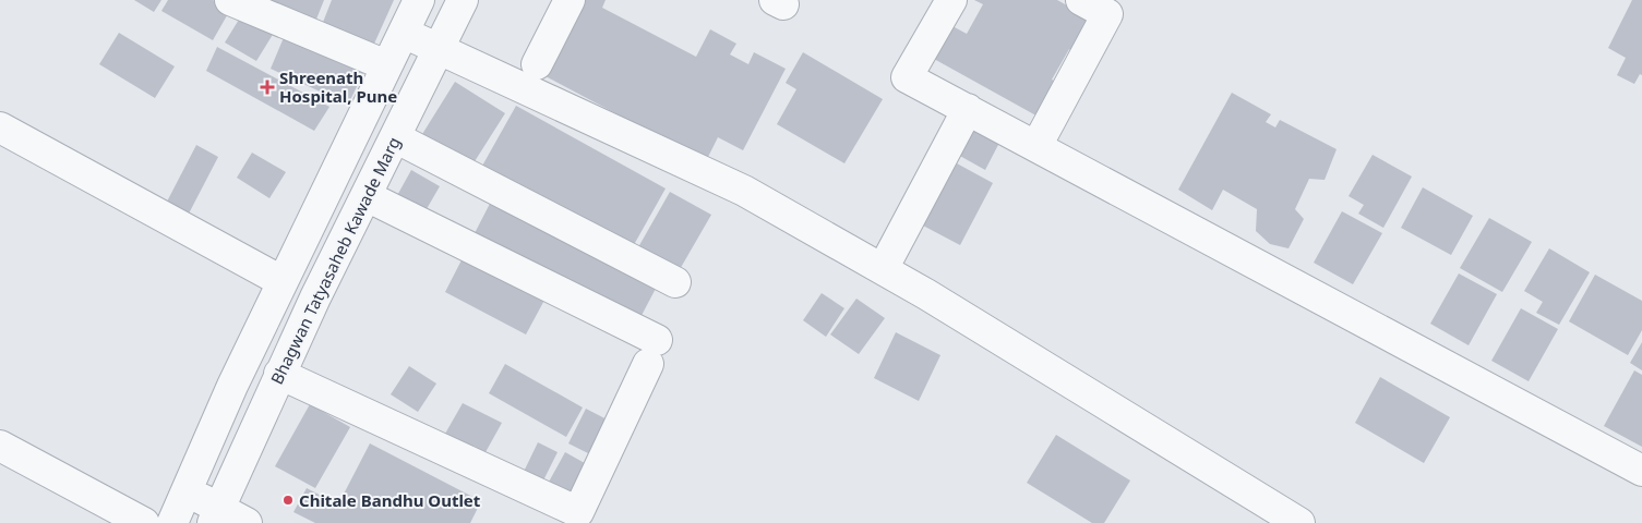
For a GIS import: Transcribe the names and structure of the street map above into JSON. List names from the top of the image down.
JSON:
{
  "streets": {
    "street": ["Bhagwan Tatyasaheb Kawade Marg"]
  },
  "places": {
    "health": ["Shreenath Hospital, Pune"],
    "other": ["Chitale Bandhu Outlet"]
  }
}
